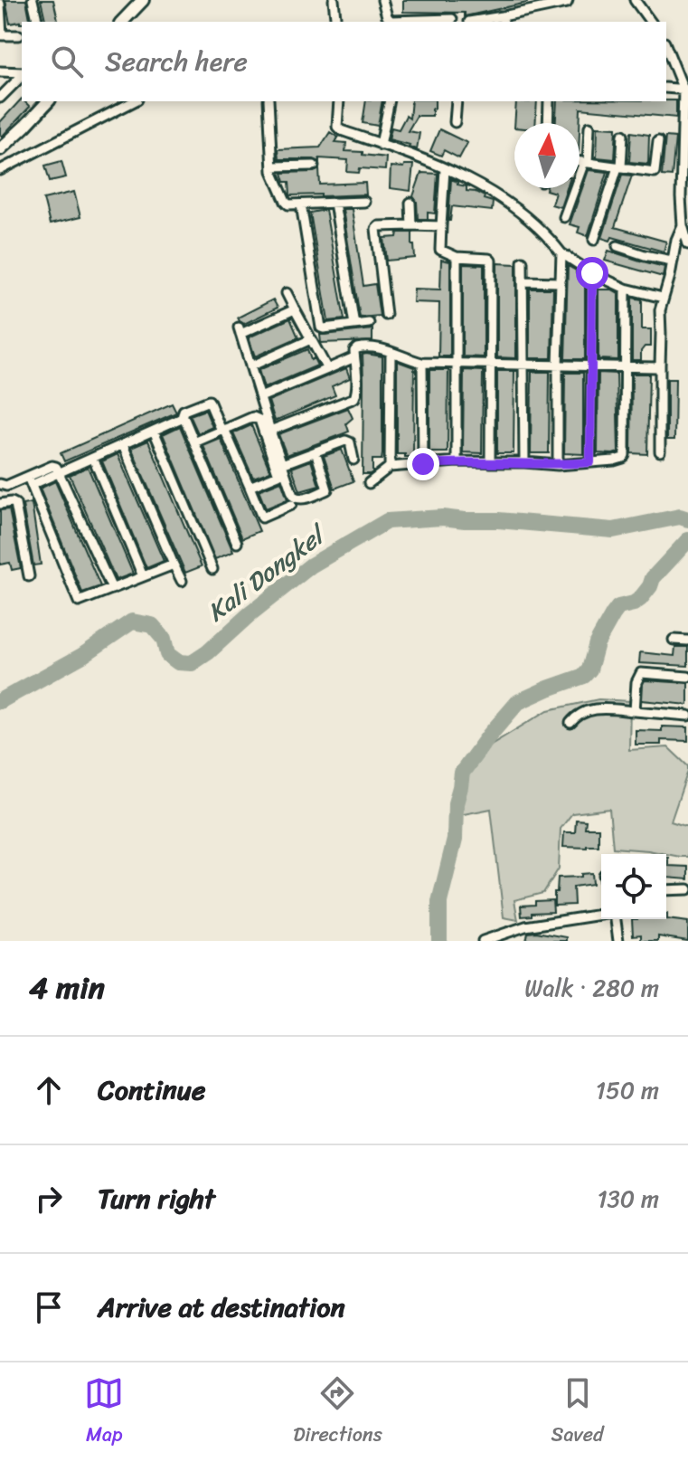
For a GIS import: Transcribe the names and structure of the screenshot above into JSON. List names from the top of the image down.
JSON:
{
  "water": ["Kali Dongkel"],
  "north": "top",
  "page": {
    "search": "Search here",
    "heading": ["4 min", "Walk · 280 m"],
    "list": [
      ["Continue", "150 m"],
      ["Turn right", "130 m"],
      "Arrive at destination"
    ],
    "nav": ["Map", "Directions", "Saved"]
  }
}
